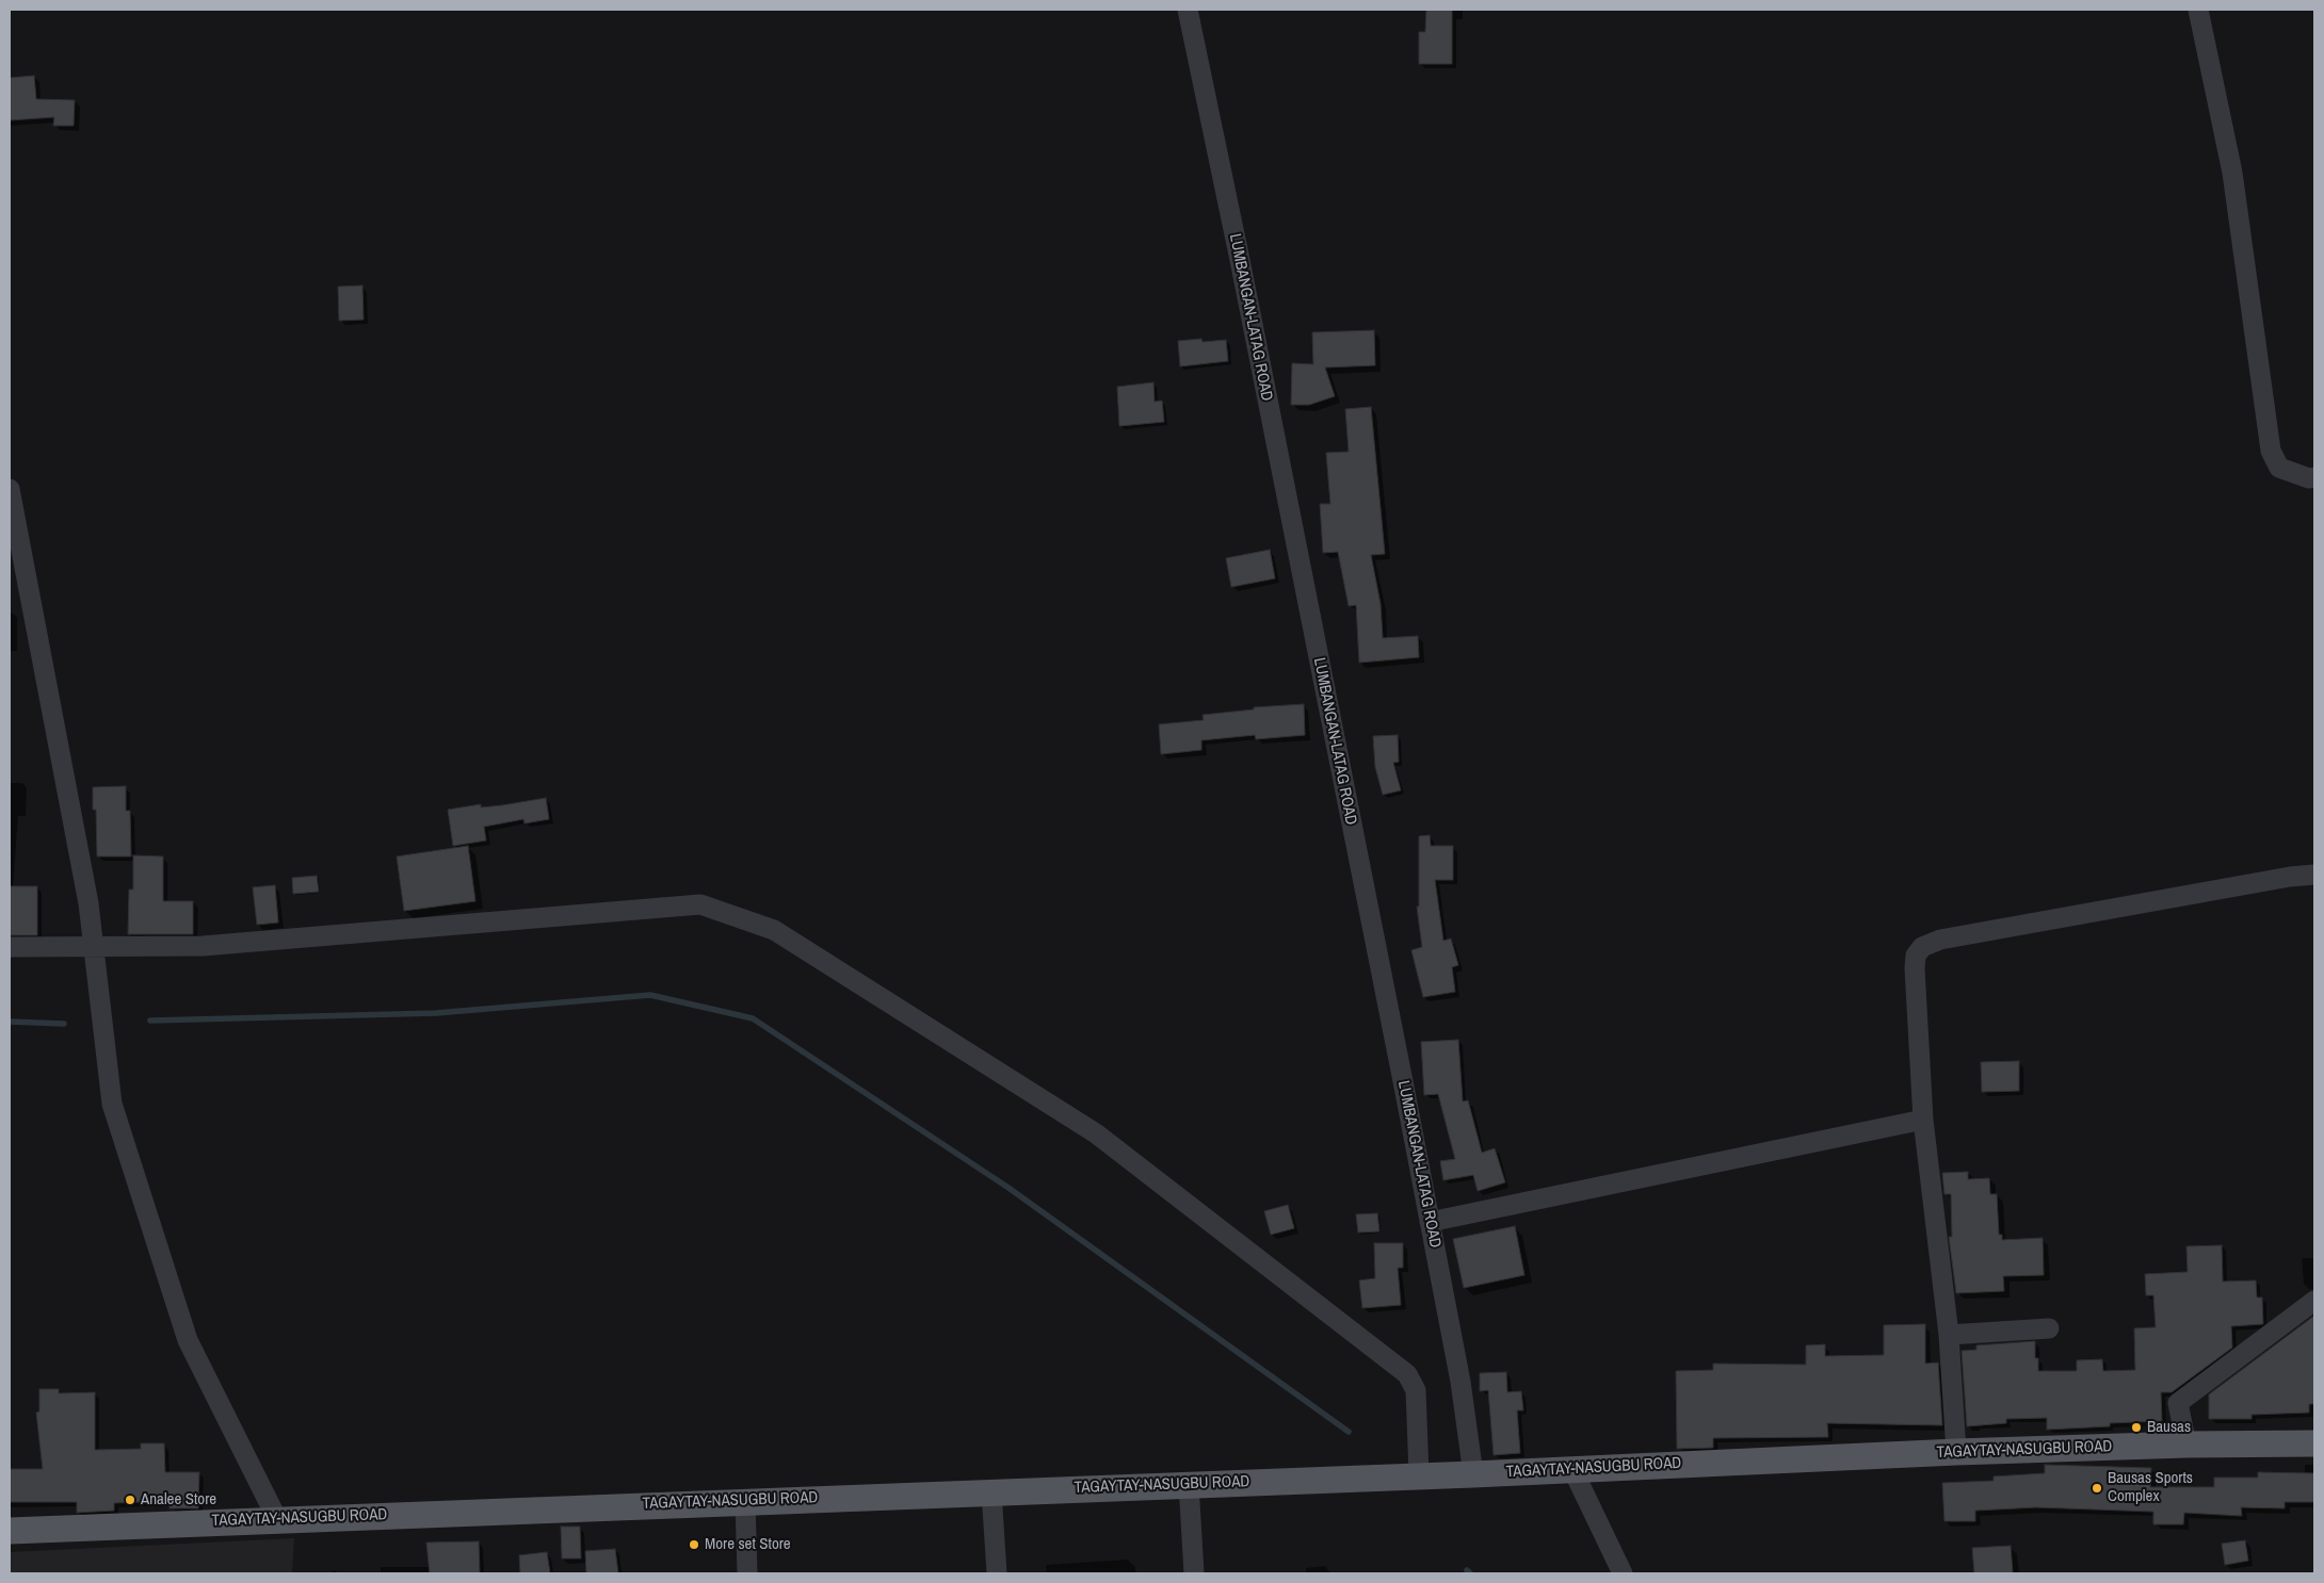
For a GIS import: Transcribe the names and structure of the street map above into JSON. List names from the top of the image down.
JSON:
{
  "streets": {
    "main road": ["TAGAYTAY-NASUGBU ROAD"],
    "street": ["LUMBANGAN-LATAG ROAD"]
  },
  "crossings": [
    ["LUMBANGAN-LATAG ROAD", "TAGAYTAY-NASUGBU ROAD"]
  ],
  "places": [
    "Bausas",
    "Bausas Sports Complex",
    "Analee Store",
    "More set Store"
  ]
}
